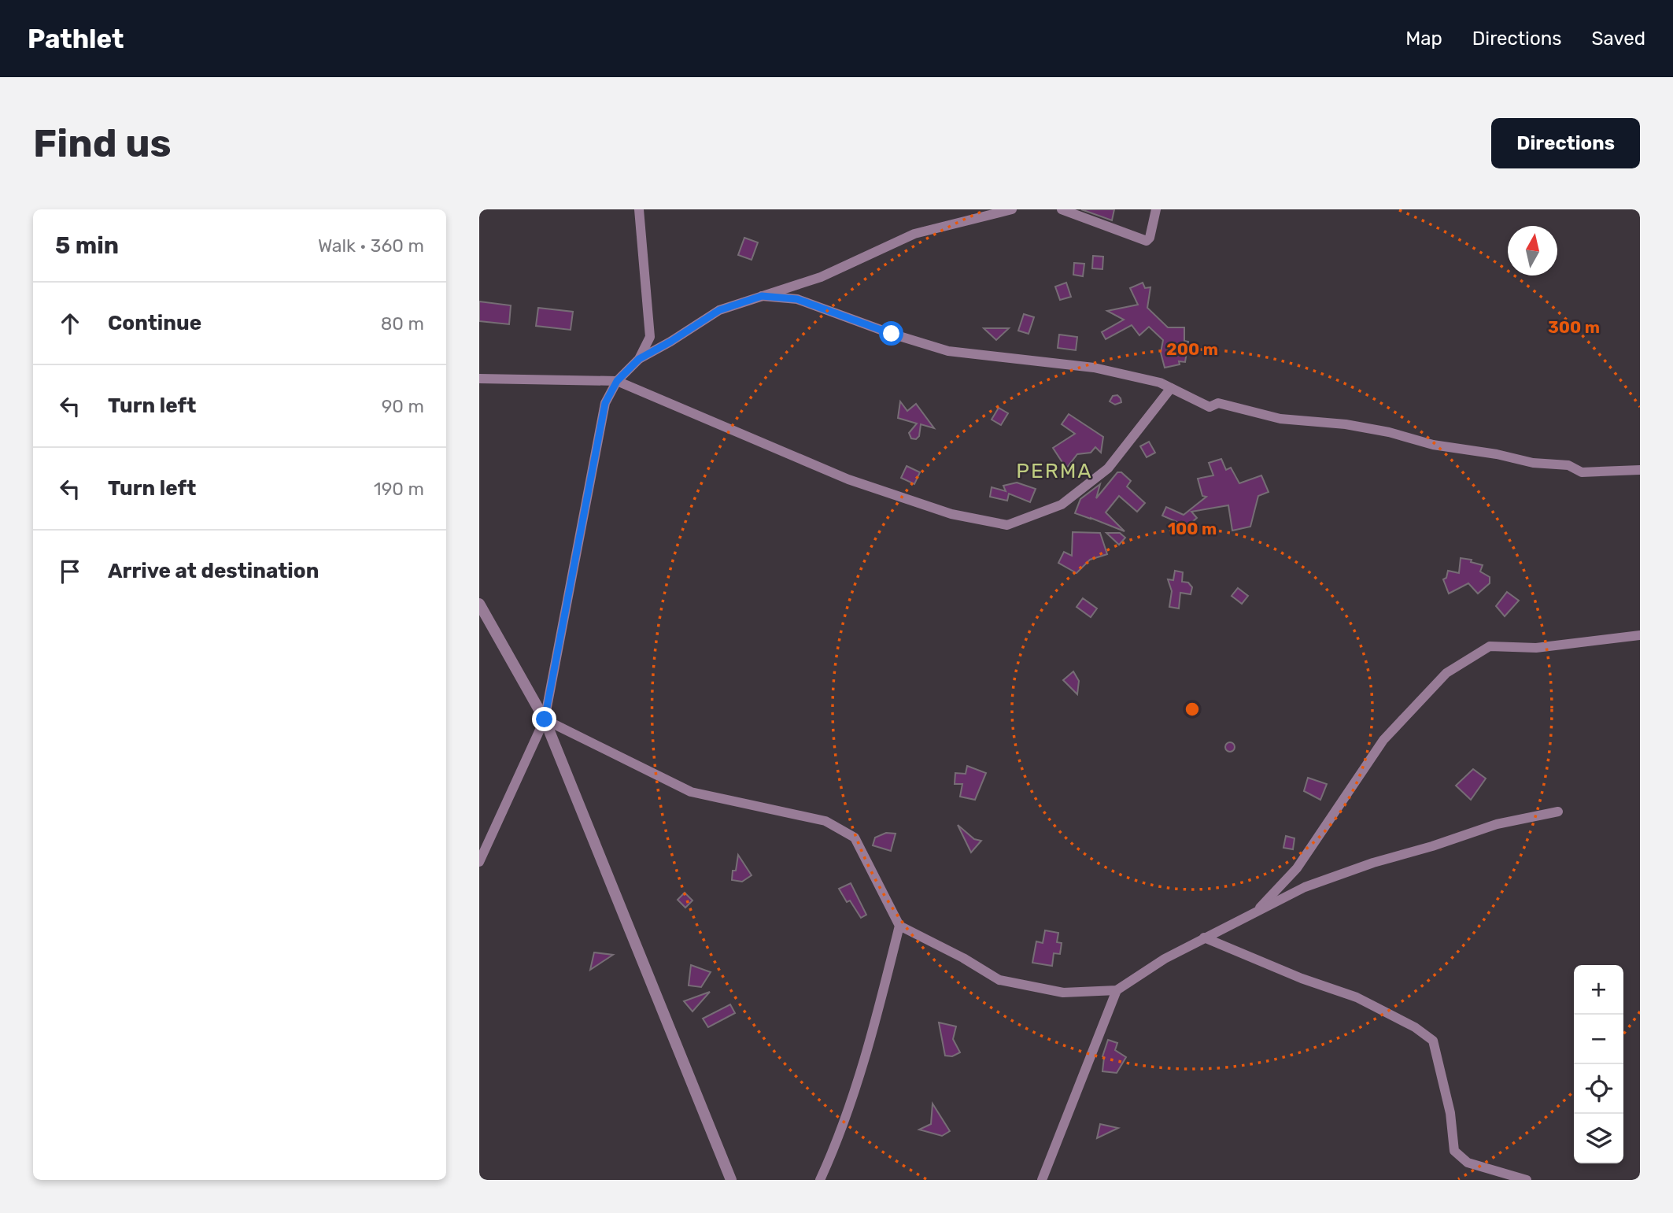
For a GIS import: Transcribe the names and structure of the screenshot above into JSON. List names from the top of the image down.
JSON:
{
  "districts": ["PERMA"],
  "north": "top",
  "page": {
    "header": "Pathlet",
    "nav": ["Map", "Directions", "Saved"],
    "buttons": "Directions",
    "title": "Find us",
    "heading": ["5 min", "Walk · 360 m"],
    "list": [
      ["Continue", "80 m"],
      ["Turn left", "90 m"],
      ["Turn left", "190 m"],
      "Arrive at destination"
    ],
    "map_buttons": ["+", "−"]
  },
  "rings": ["300 m", "200 m", "100 m"]
}
